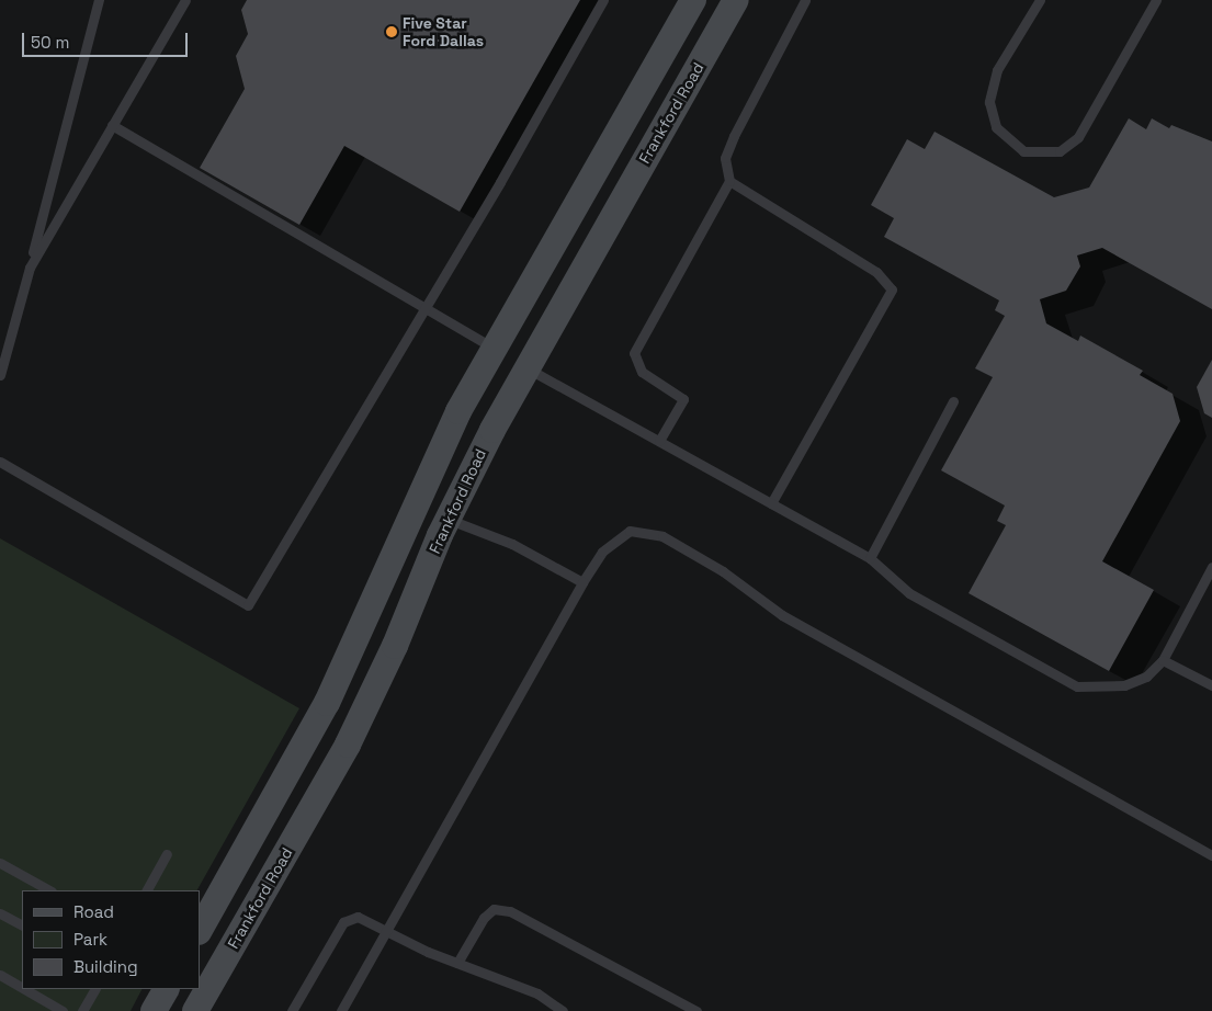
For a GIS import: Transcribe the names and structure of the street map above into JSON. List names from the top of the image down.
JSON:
{
  "streets": {
    "main road": ["Frankford Road"]
  },
  "places": ["Five Star Ford Dallas"],
  "legend": ["Road", "Park", "Building"],
  "scale_bar": "50 m"
}
